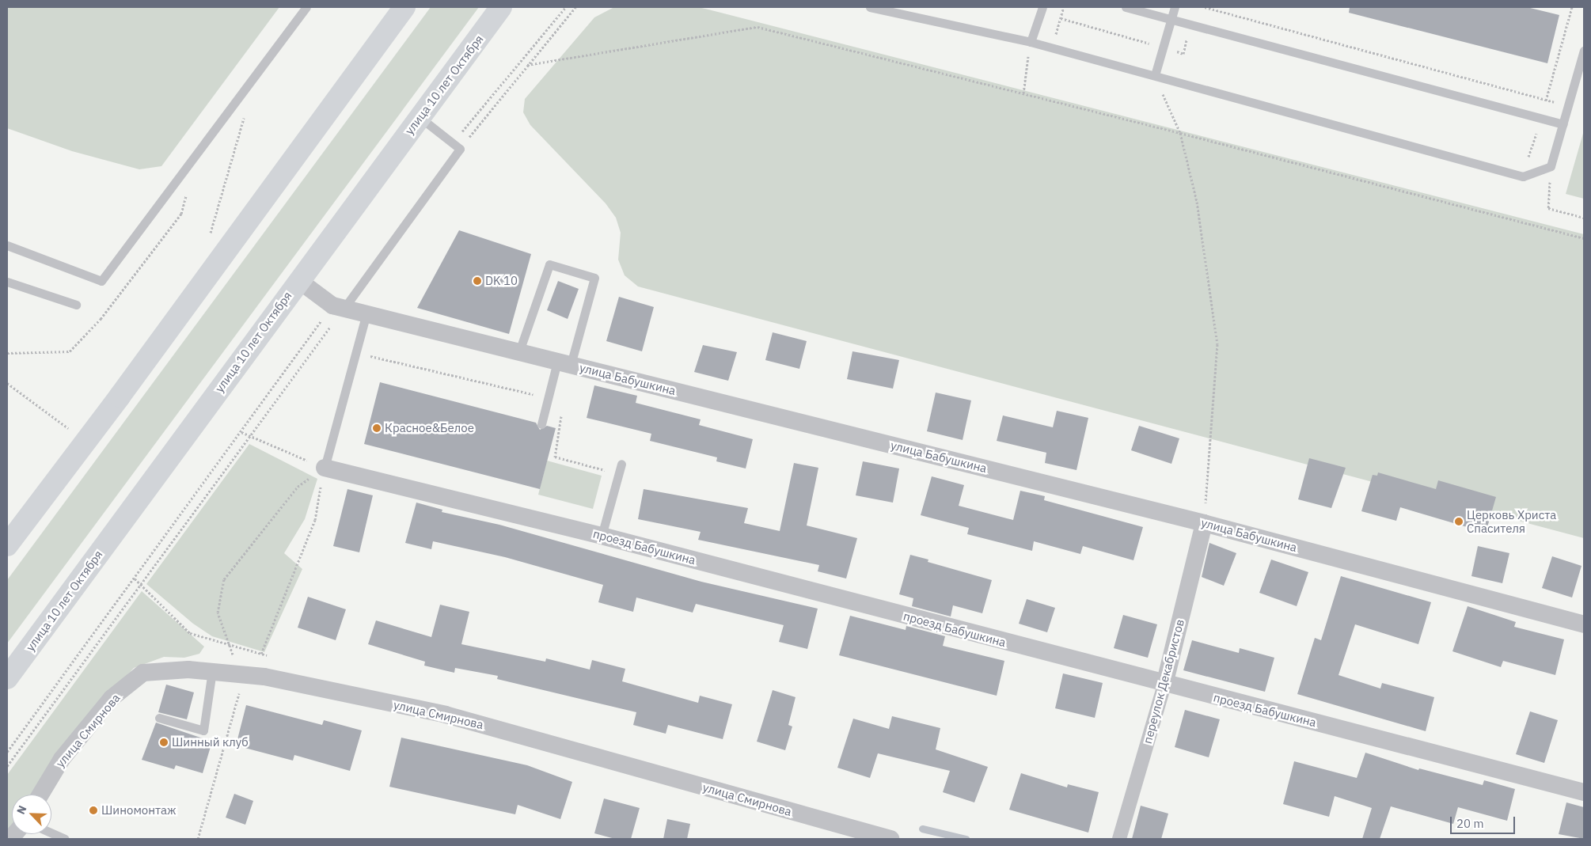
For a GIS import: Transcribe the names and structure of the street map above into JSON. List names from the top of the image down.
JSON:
{
  "streets": {
    "main road": ["улица 10 лет Октября"],
    "street": [
      "улица Бабушкина",
      "проезд Бабушкина",
      "переулок Декабристов",
      "улица Смирнова"
    ]
  },
  "crossings": [
    ["улица 10 лет Октября", "улица Бабушкина"],
    ["улица Бабушкина", "переулок Декабристов"],
    ["проезд Бабушкина", "переулок Декабристов"]
  ],
  "places": [
    "DK 10",
    "Красное&Белое",
    "Церковь Христа Спасителя",
    "Шинный клуб",
    "Шиномонтаж"
  ],
  "scale_bar": "20 m",
  "north": "top left"
}
